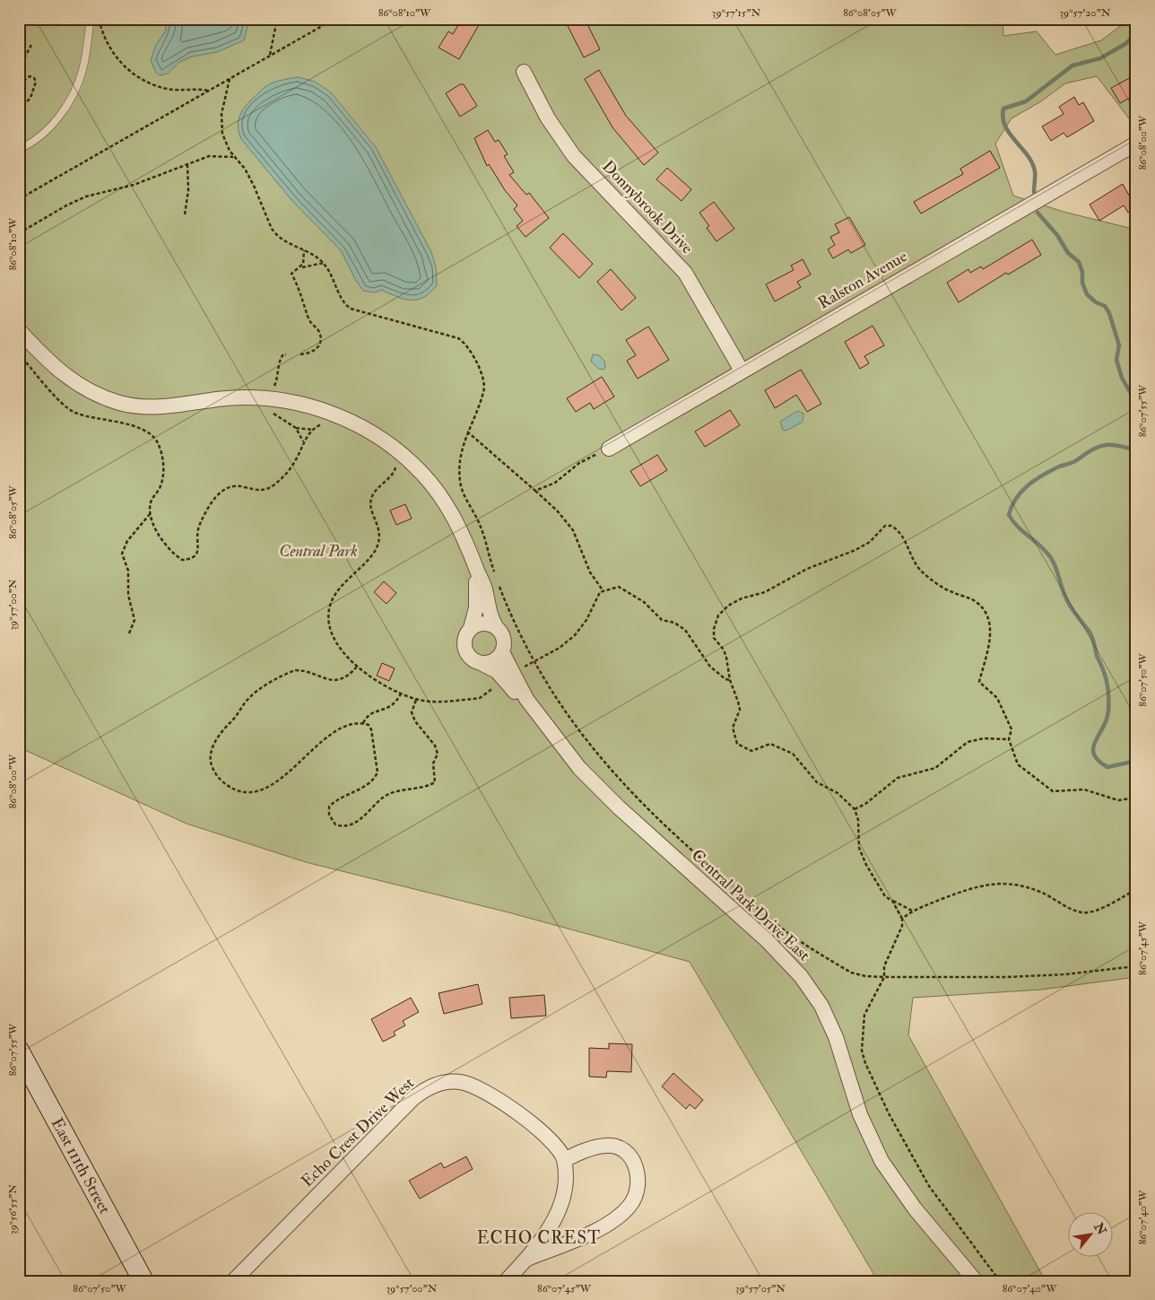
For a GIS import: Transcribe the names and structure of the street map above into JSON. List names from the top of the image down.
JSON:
{
  "streets": {
    "main road": ["East 111th Street"],
    "street": [
      "Donnybrook Drive",
      "Ralston Avenue",
      "Central Park Drive East",
      "Echo Crest Drive West"
    ]
  },
  "crossings": [
    ["Donnybrook Drive", "Ralston Avenue"]
  ],
  "districts": ["ECHO CREST"],
  "parks": ["Central Park"],
  "north": "top right",
  "coordinates": [
    "86°08'10\"W",
    "39°57'15\"N",
    "86°08'05\"W",
    "39°57'20\"N",
    "86°08'00\"W",
    "86°07'55\"W",
    "39°57'00\"N",
    "86°07'50\"W",
    "86°07'45\"W",
    "39°56'55\"N",
    "86°07'40\"W",
    "39°57'05\"N"
  ]
}
